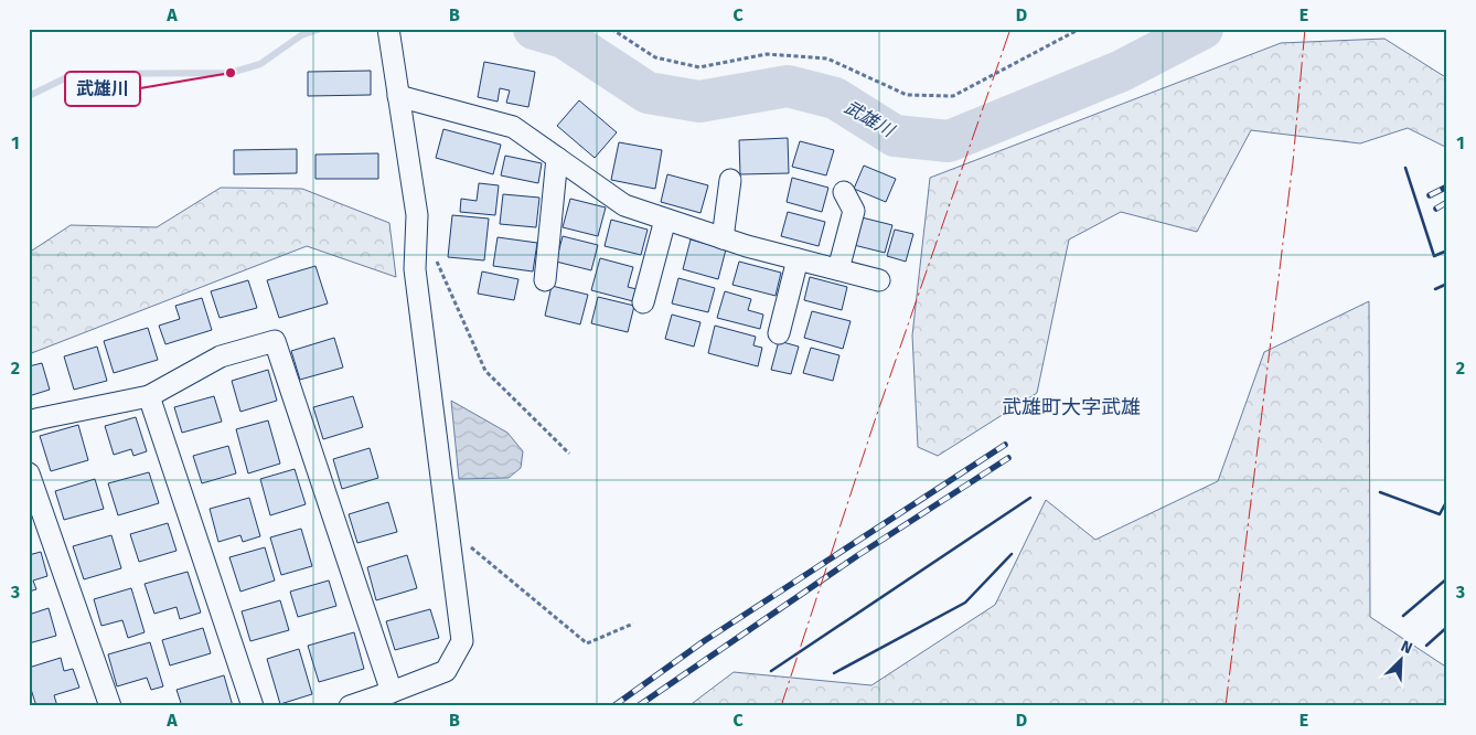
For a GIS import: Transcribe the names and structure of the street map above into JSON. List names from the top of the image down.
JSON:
{
  "districts": ["武雄町大字武雄"],
  "water": ["武雄川"],
  "places": ["武雄川"],
  "north": "top right",
  "grid": {
    "columns": [
      "A",
      "B",
      "C",
      "D",
      "E"
    ],
    "rows": ["1", "2", "3"]
  }
}
